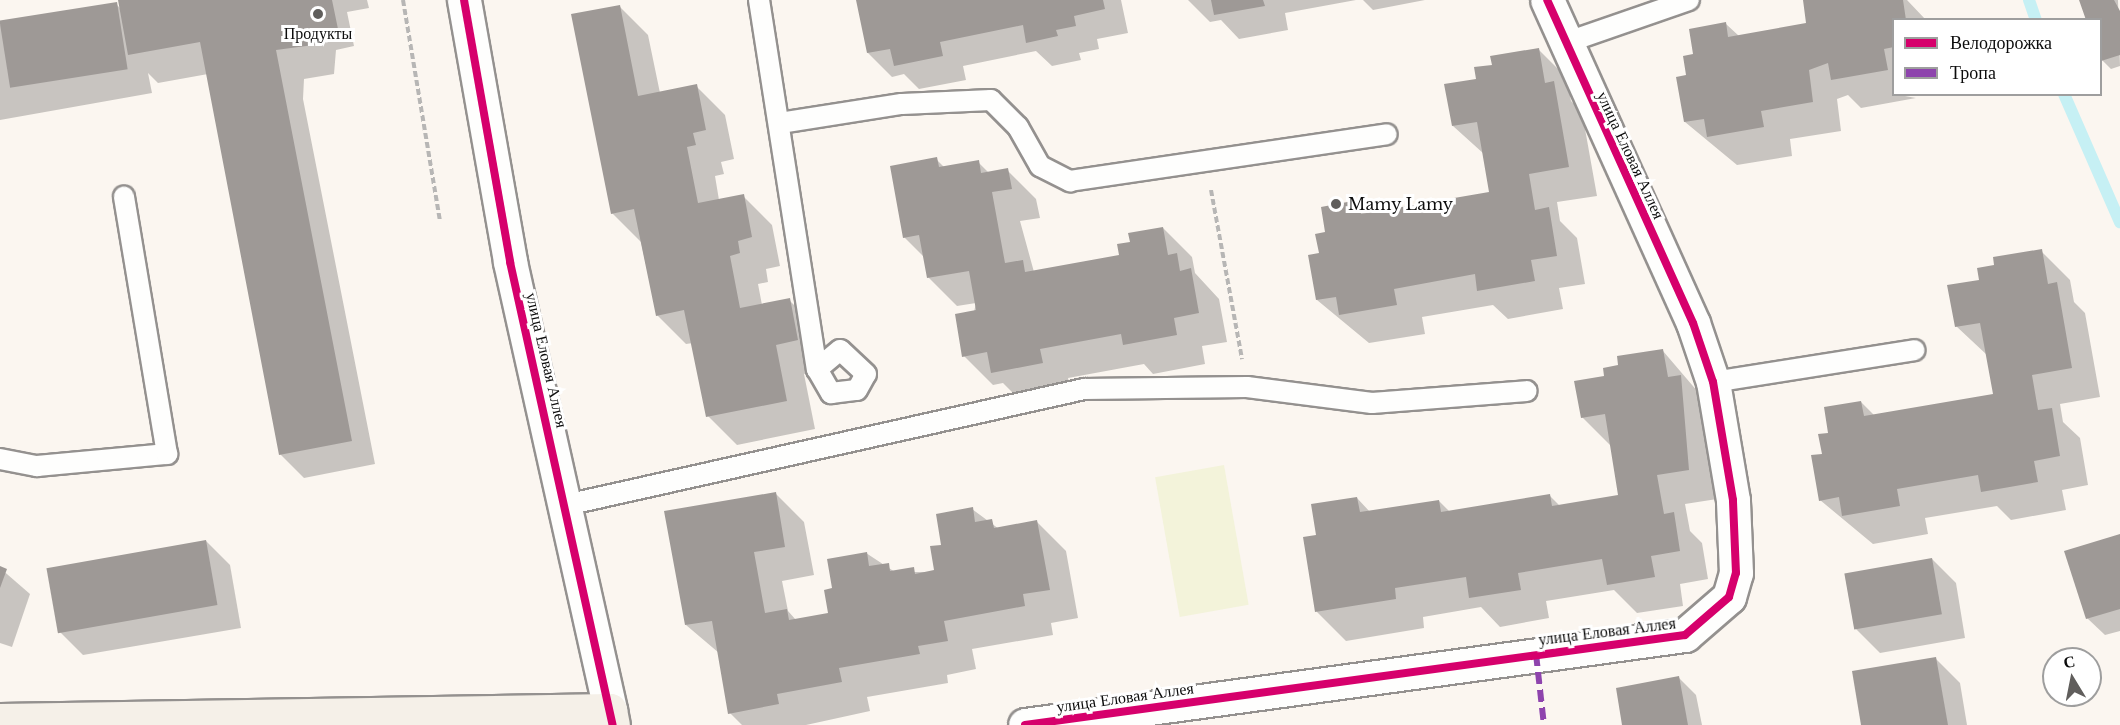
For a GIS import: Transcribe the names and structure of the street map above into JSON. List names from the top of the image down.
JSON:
{
  "streets": {
    "street": ["улица Еловая Аллея"]
  },
  "places": ["Продукты", "Mamy Lamy"],
  "legend": ["Велодорожка", "Тропа"],
  "north": "top"
}
